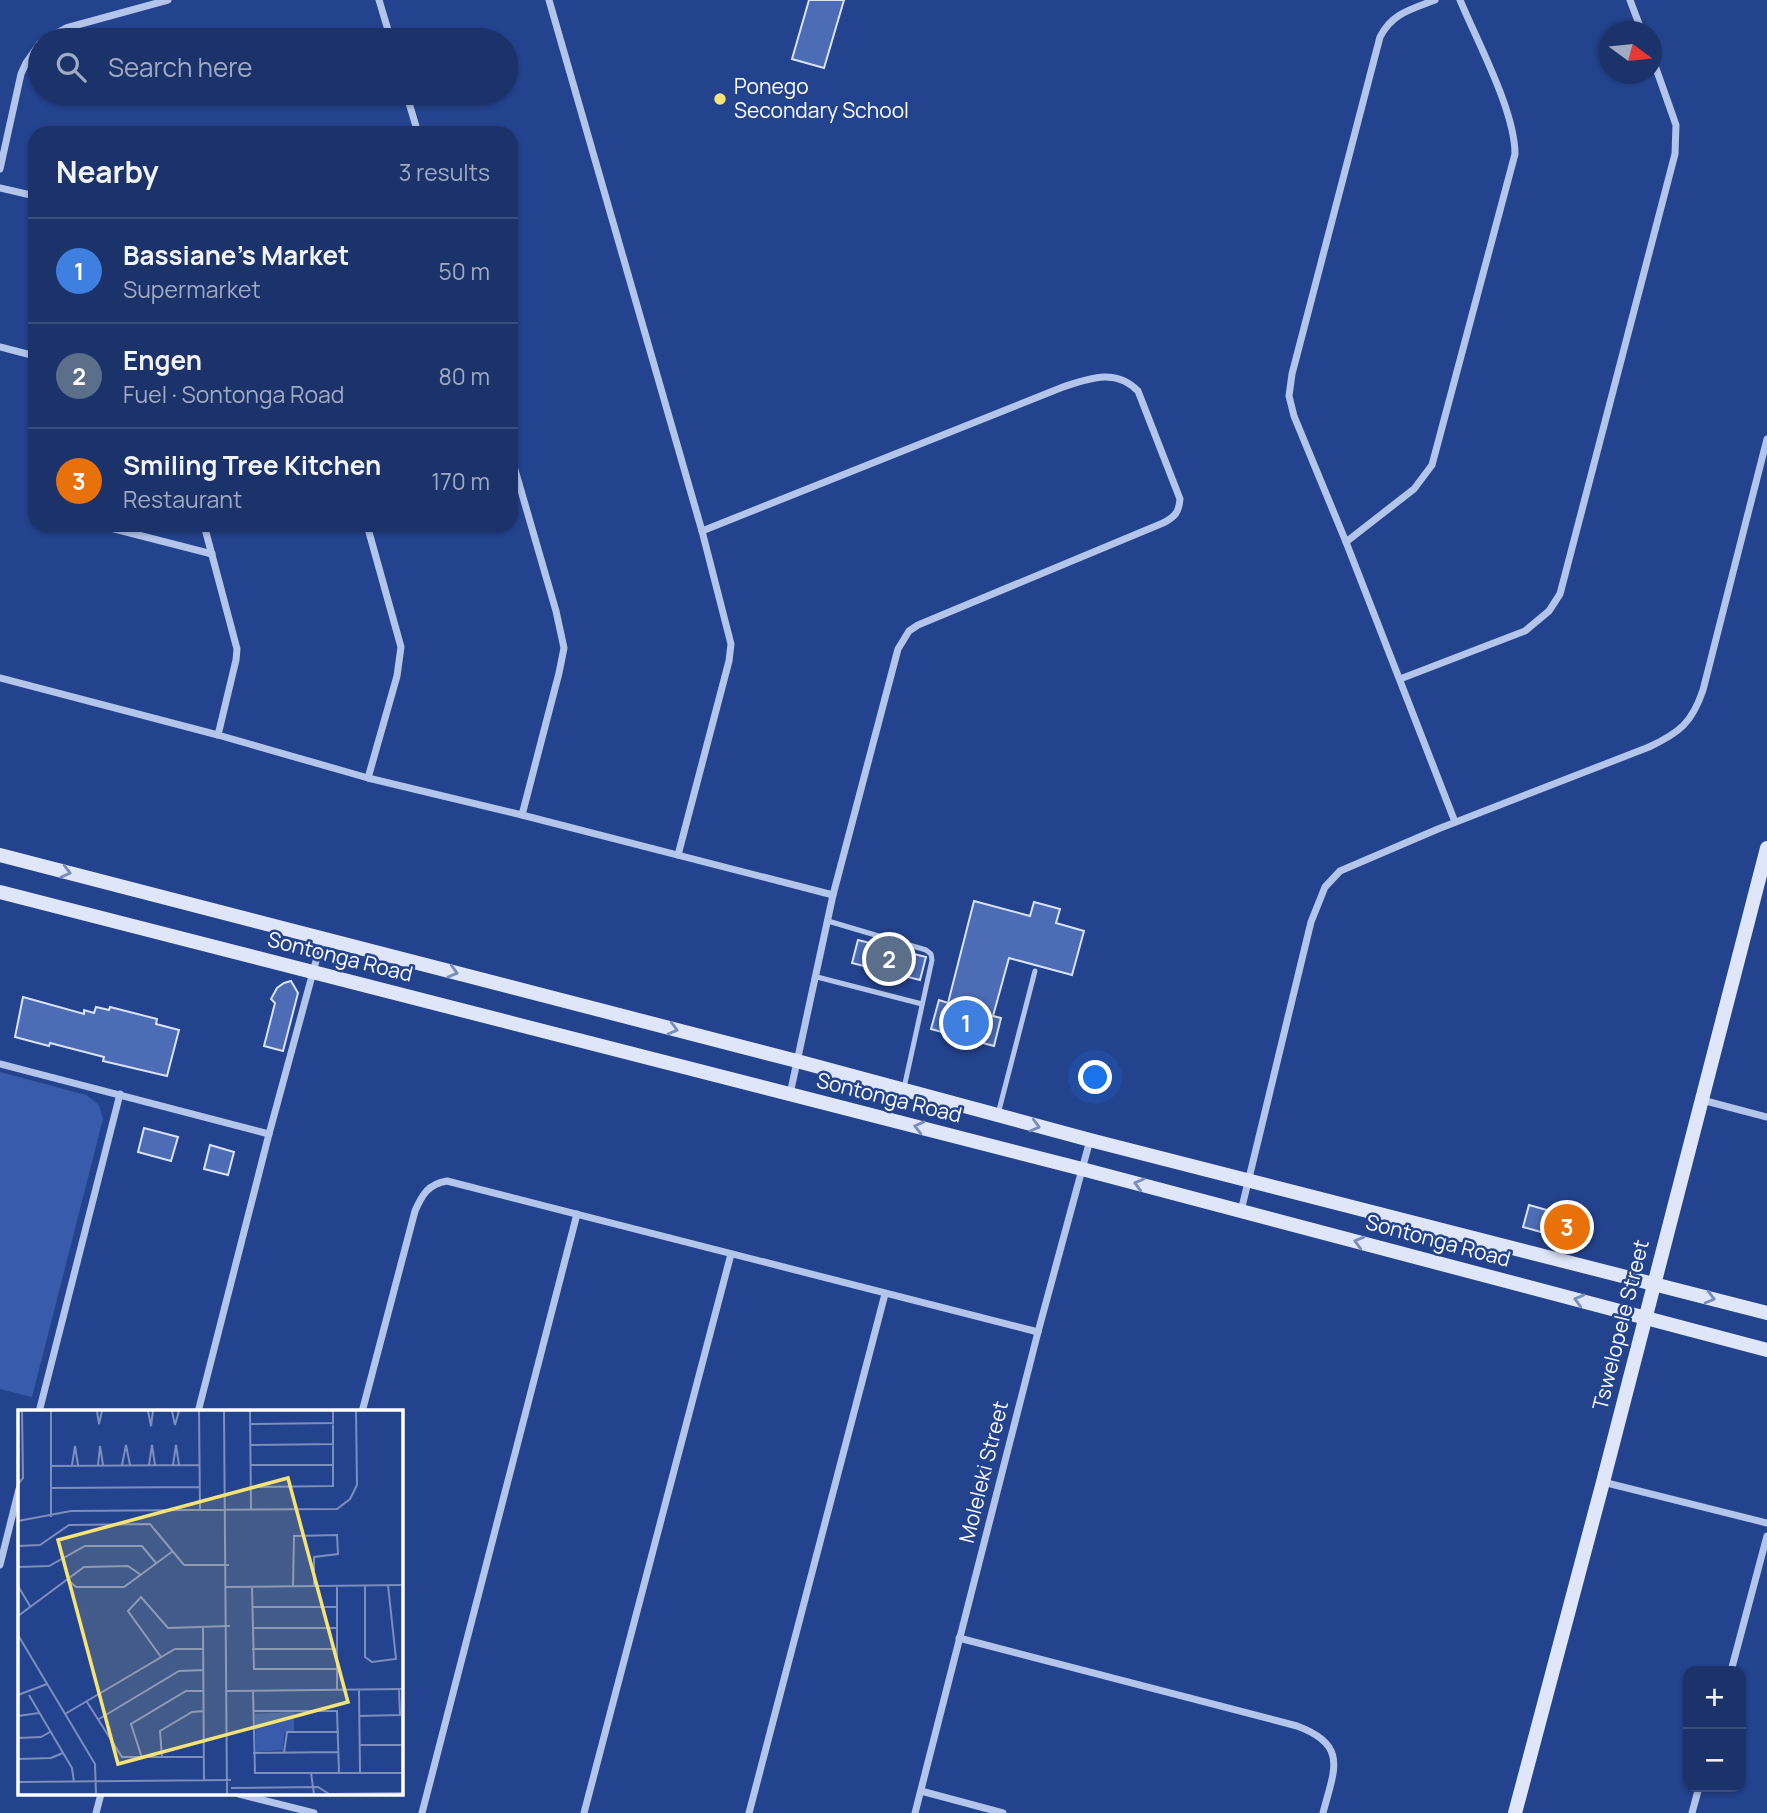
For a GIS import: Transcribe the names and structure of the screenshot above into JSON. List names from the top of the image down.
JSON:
{
  "streets": {
    "main road": ["Sontonga Road", "Tswelopele Street"],
    "street": ["Moleleki Street"]
  },
  "crossings": [
    ["Sontonga Road", "Tswelopele Street"],
    ["Sontonga Road", "Moleleki Street"]
  ],
  "places": ["Ponego Secondary School"],
  "north": "right",
  "page": {
    "search": "Search here",
    "heading": ["Nearby", "3 results"],
    "list": [
      {
        "mark": "1",
        "name": "Bassiane's Market",
        "note": "Supermarket",
        "value": "50 m"
      },
      {
        "mark": "2",
        "name": "Engen",
        "note": "Fuel · Sontonga Road",
        "value": "80 m"
      },
      {
        "mark": "3",
        "name": "Smiling Tree Kitchen",
        "note": "Restaurant",
        "value": "170 m"
      }
    ],
    "pins": ["2", "1", "3"],
    "map_buttons": ["+", "−"]
  }
}
